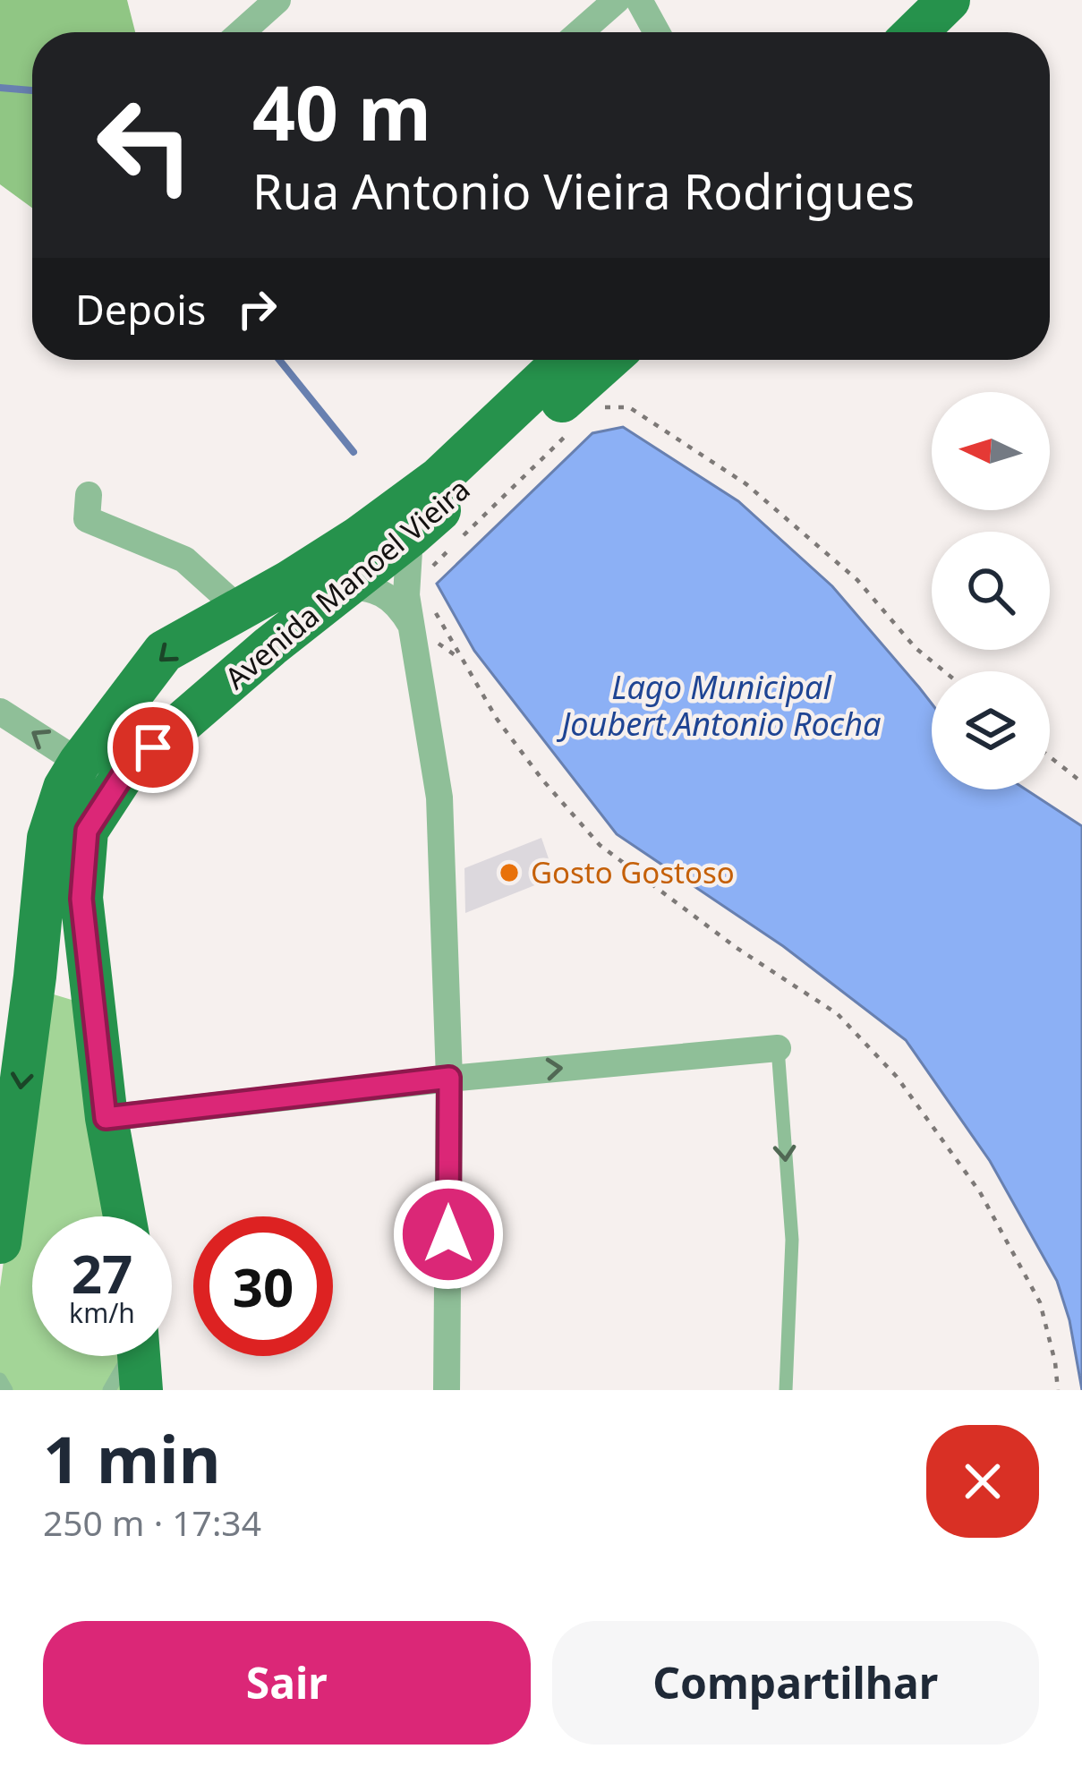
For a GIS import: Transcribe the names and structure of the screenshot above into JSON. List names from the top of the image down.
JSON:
{
  "streets": {
    "main road": ["Avenida Manoel Vieira"]
  },
  "water": ["Lago Municipal Joubert Antonio Rocha"],
  "places": ["Gosto Gostoso"],
  "north": "left",
  "page": {
    "turn": ["40 m", "Rua Antonio Vieira Rodrigues"],
    "then": "Depois",
    "speed": "27 km/h",
    "limit": "30",
    "heading": ["1 min", "250 m · 17:34"],
    "buttons": ["Sair", "Compartilhar"]
  }
}
